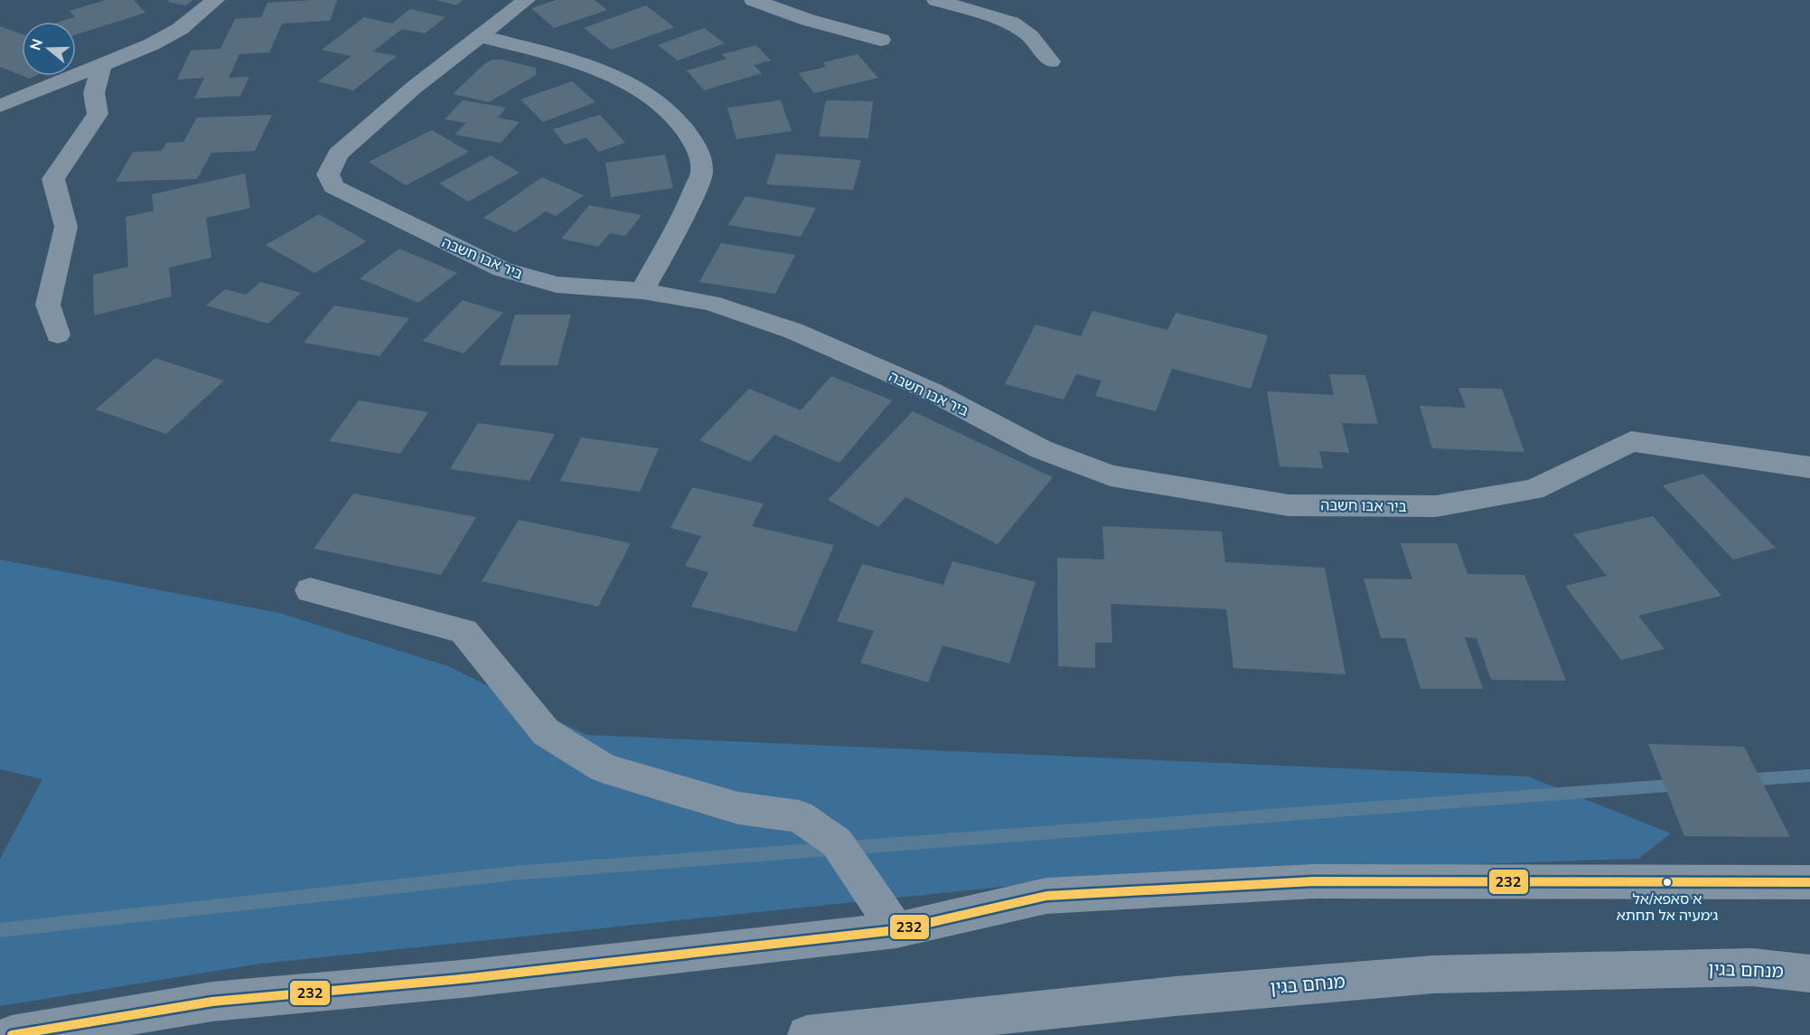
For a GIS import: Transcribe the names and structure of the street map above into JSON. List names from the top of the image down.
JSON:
{
  "streets": {
    "main road": ["ביר אבו חשבה", "מנחם בגין"]
  },
  "places": ["א סאפא/אל ג׳מעיה אל תחתא"],
  "lines": ["transit line 232"],
  "north": "left"
}
